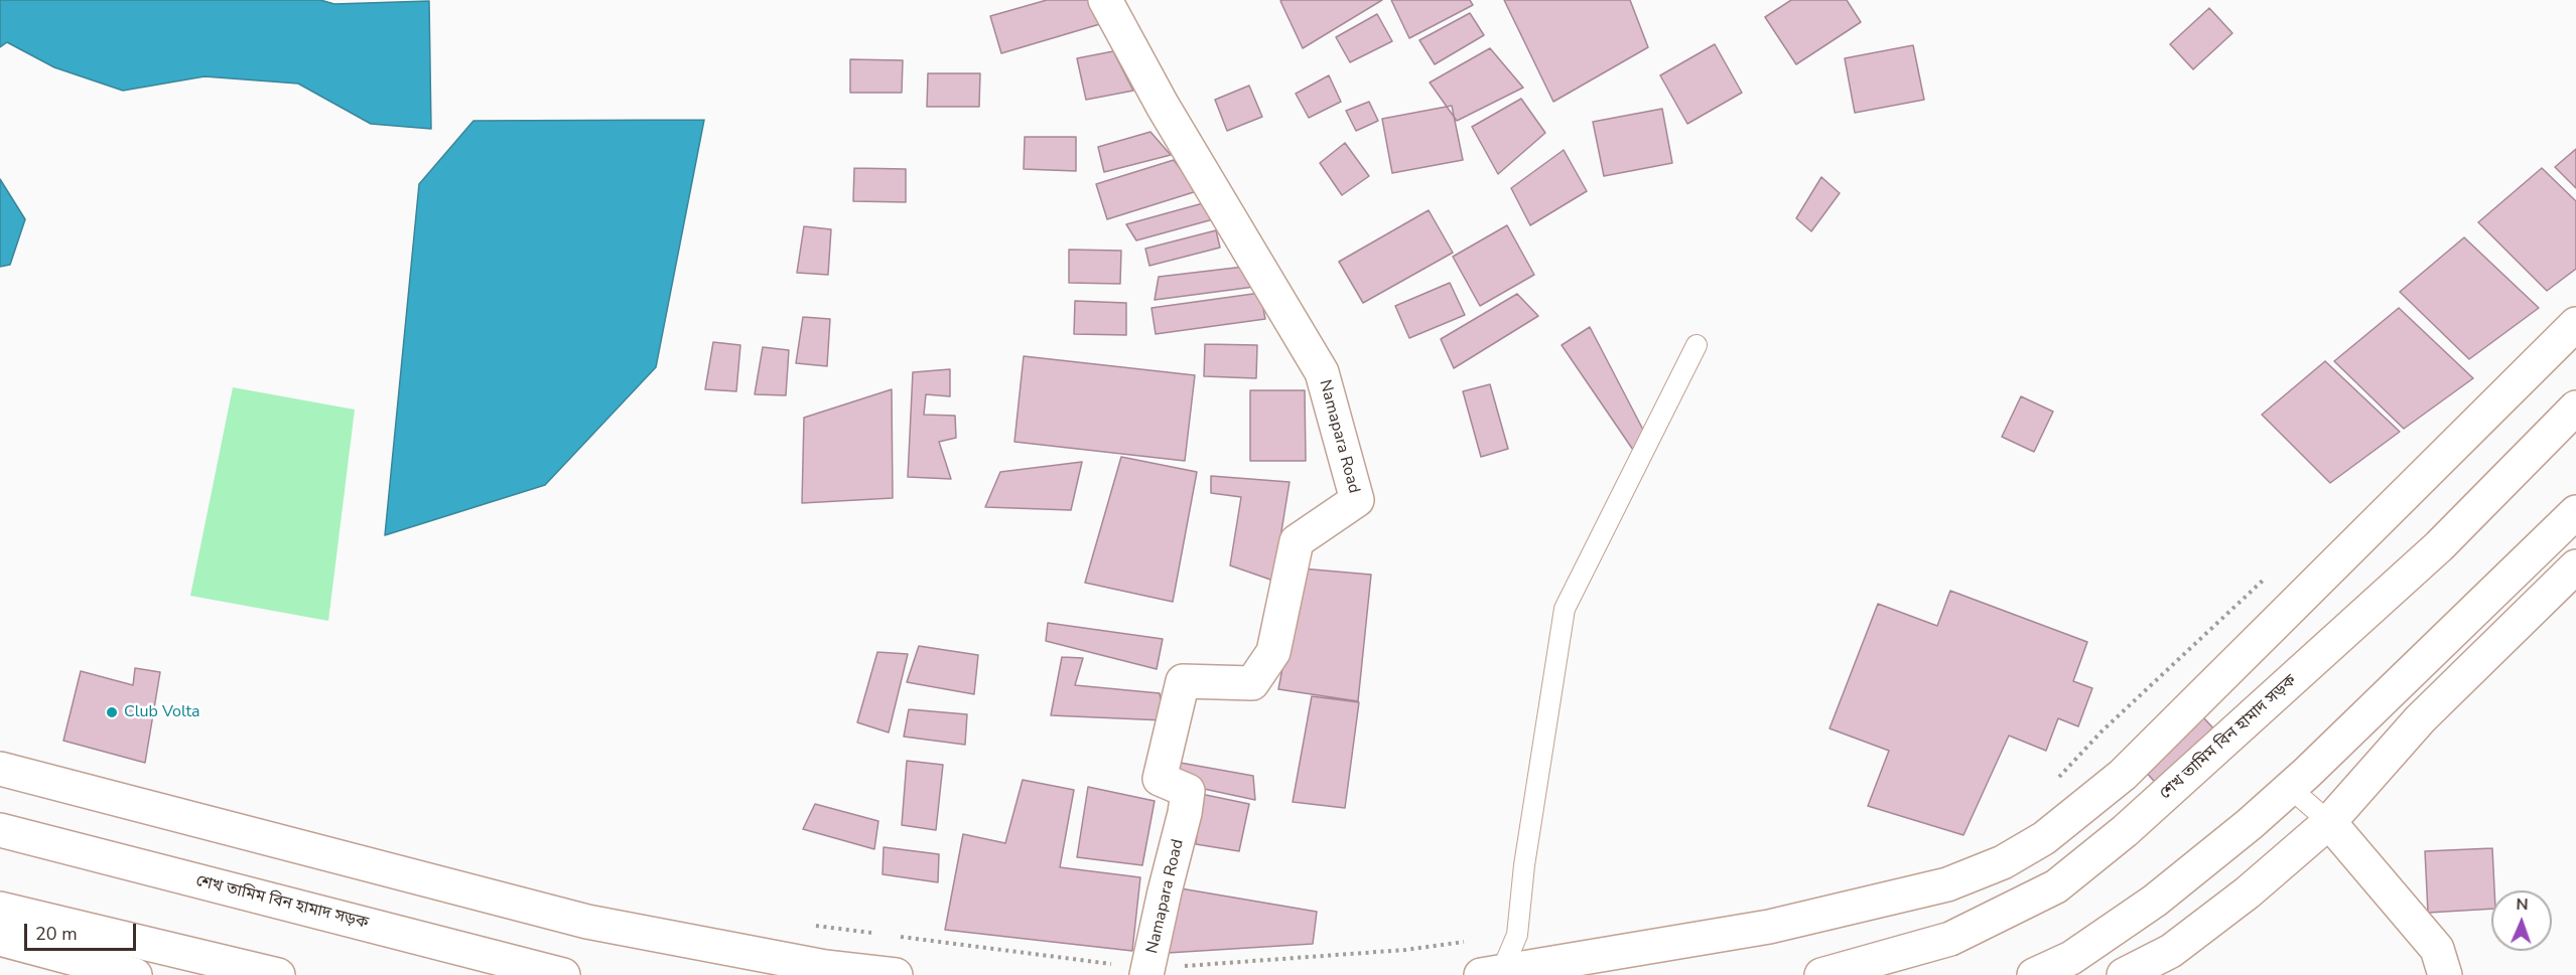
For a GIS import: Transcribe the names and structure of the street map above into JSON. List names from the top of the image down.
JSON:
{
  "streets": {
    "main road": ["Namapara Road", "শেখ তামিম বিন হামাদ সড়ক"]
  },
  "places": ["Club Volta"],
  "scale_bar": "20 m",
  "north": "top"
}
